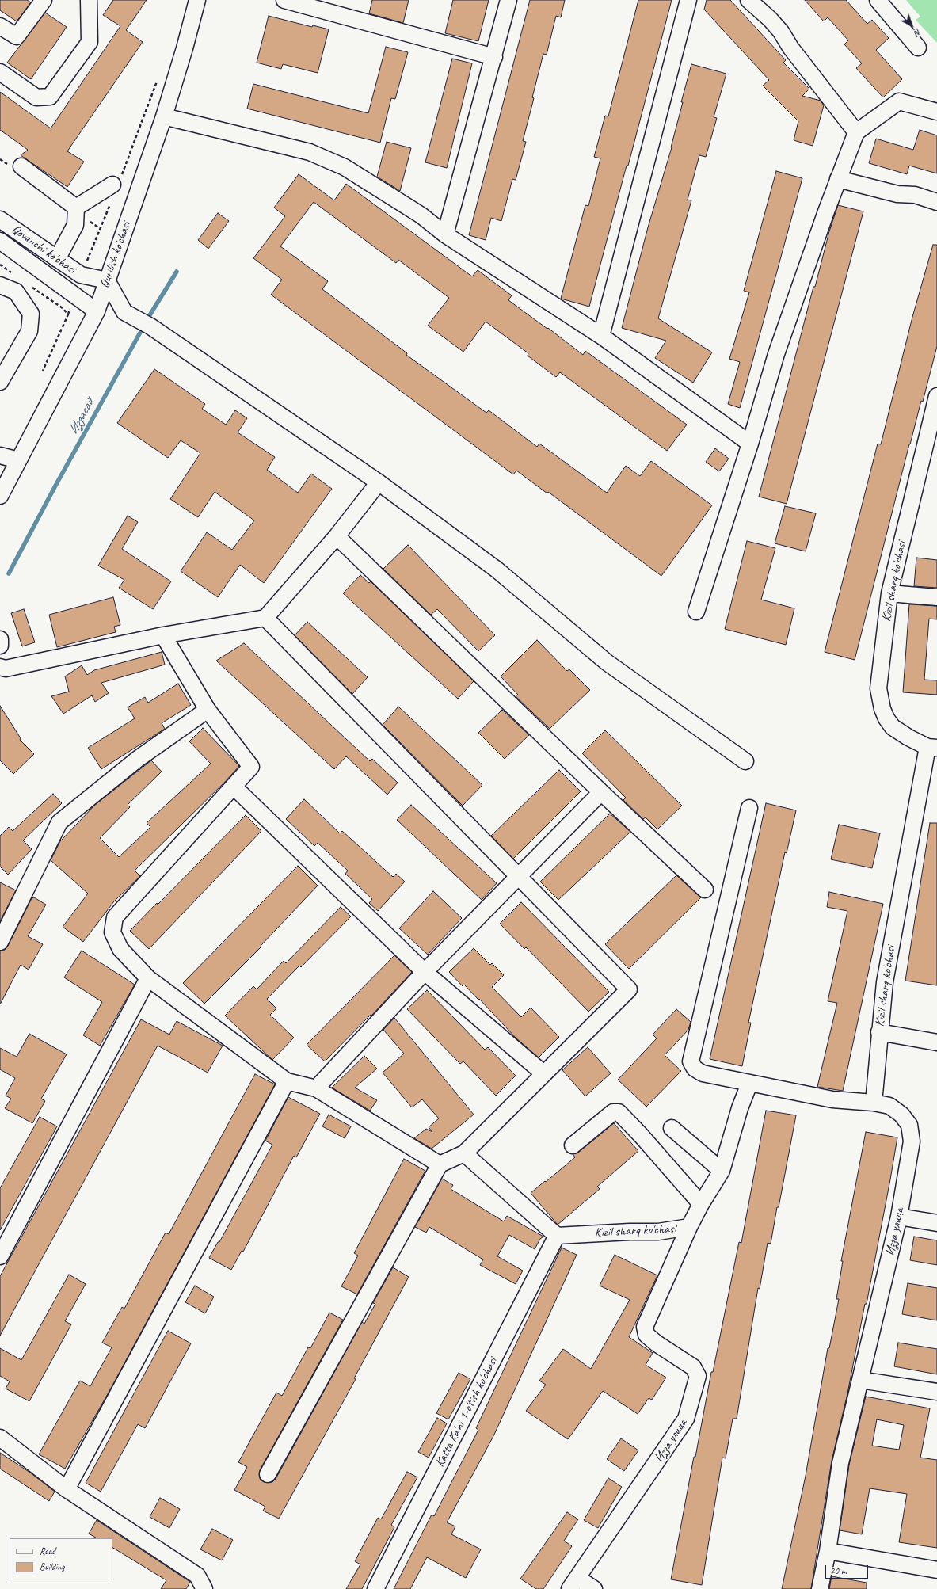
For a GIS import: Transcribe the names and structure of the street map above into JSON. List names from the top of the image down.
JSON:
{
  "streets": {
    "street": [
      "Qovunchi ko'chasi",
      "Qurilish ko'chasi",
      "Kizil sharq ko'chasi",
      "Изза улица",
      "Katta Ka'ni 1-o'tish ko'chasi"
    ]
  },
  "crossings": [
    ["Qovunchi ko'chasi", "Qurilish ko'chasi"],
    ["Kizil sharq ko'chasi", "Изза улица"],
    ["Kizil sharq ko'chasi", "Katta Ka'ni 1-o'tish ko'chasi"]
  ],
  "water": ["Иззасай"],
  "legend": ["Road", "Building"],
  "scale_bar": "20 m",
  "north": "bottom right"
}
